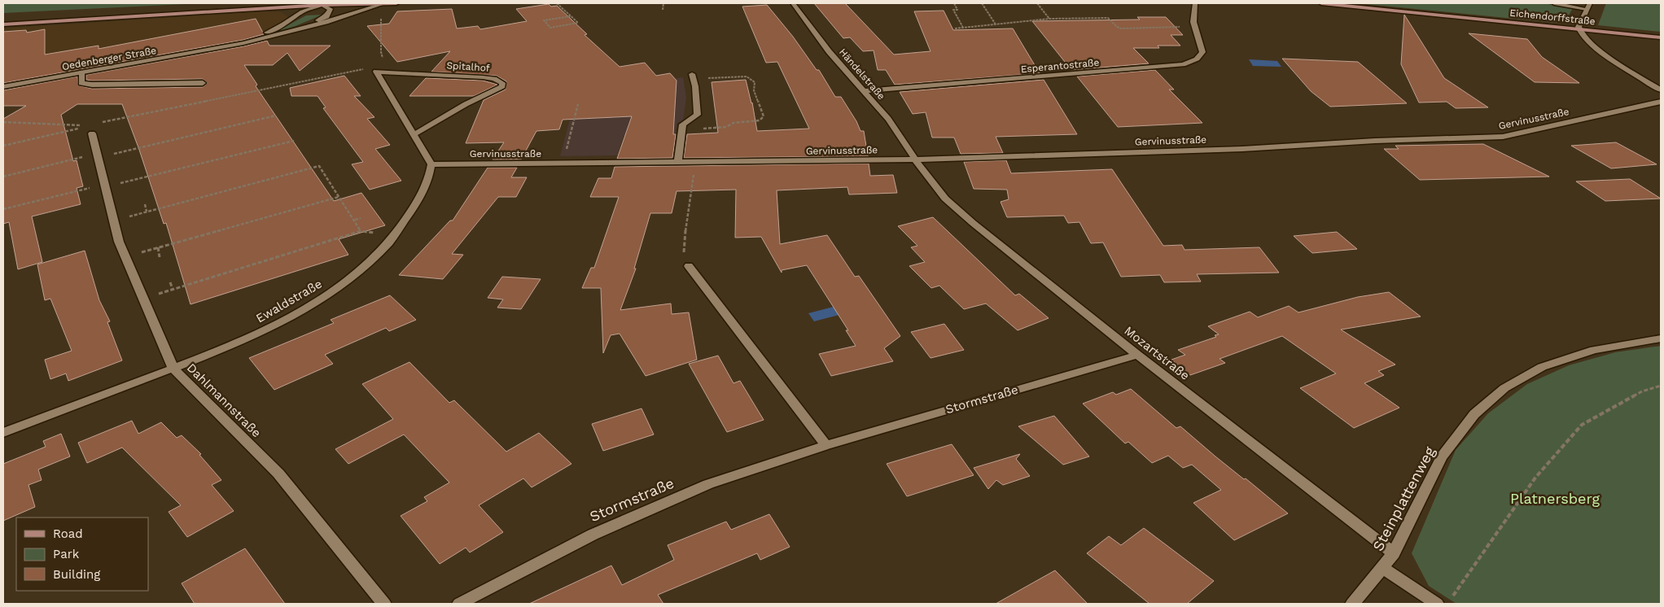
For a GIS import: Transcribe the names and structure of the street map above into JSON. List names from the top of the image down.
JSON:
{
  "streets": {
    "street": [
      "Eichendorffstraße",
      "Oedenberger Straße",
      "Esperantostraße",
      "Spitalhof",
      "Händelstraße",
      "Gervinusstraße",
      "Ewaldstraße",
      "Mozartstraße",
      "Stormstraße",
      "Dahlmannstraße",
      "Steinplattenweg"
    ]
  },
  "crossings": [
    ["Esperantostraße", "Händelstraße"],
    ["Händelstraße", "Gervinusstraße"],
    ["Händelstraße", "Mozartstraße"],
    ["Gervinusstraße", "Ewaldstraße"],
    ["Gervinusstraße", "Mozartstraße"],
    ["Ewaldstraße", "Dahlmannstraße"],
    ["Mozartstraße", "Stormstraße"],
    ["Mozartstraße", "Steinplattenweg"]
  ],
  "parks": ["Platnersberg"],
  "legend": ["Road", "Park", "Building"]
}
